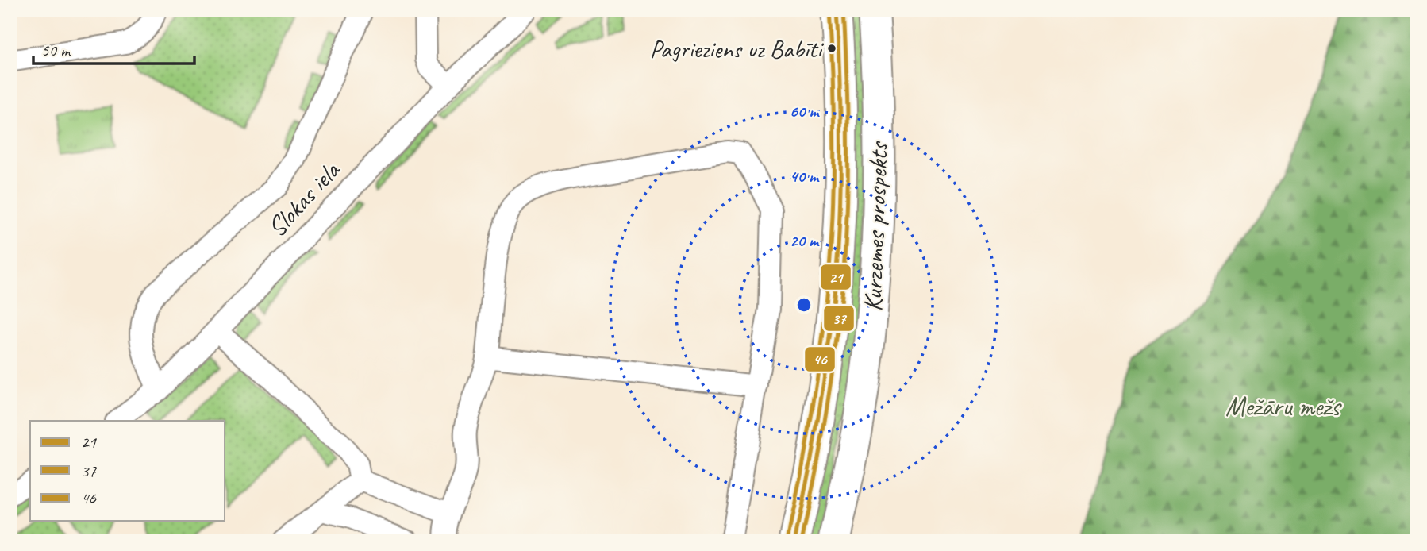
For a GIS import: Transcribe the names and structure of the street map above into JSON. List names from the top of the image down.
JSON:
{
  "streets": {
    "main road": ["Kurzemes prospekts"],
    "street": ["Slokas iela"]
  },
  "parks": ["Mežāru mežs"],
  "places": ["Pagrieziens uz Babīti"],
  "lines": ["transit line 21", "transit line 37", "transit line 46"],
  "legend": ["21", "37", "46"],
  "scale_bar": "50 m",
  "rings": ["60 m", "40 m", "20 m"]
}
